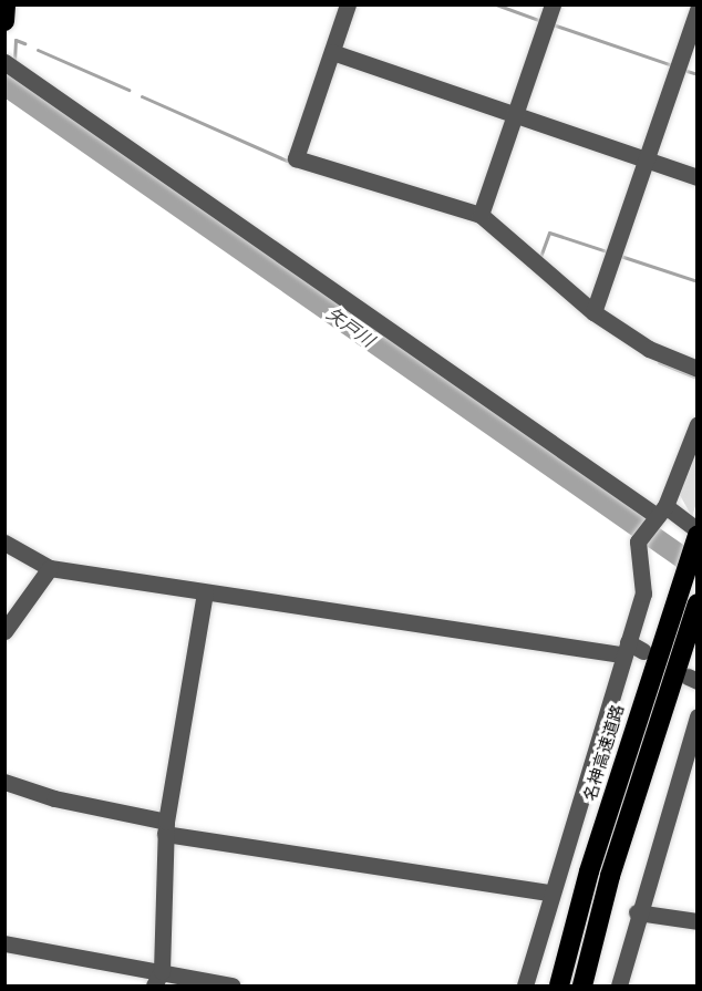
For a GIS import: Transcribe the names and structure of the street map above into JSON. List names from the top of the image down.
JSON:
{
  "streets": {
    "highway": ["名神高速道路"]
  },
  "water": ["矢戸川"]
}
